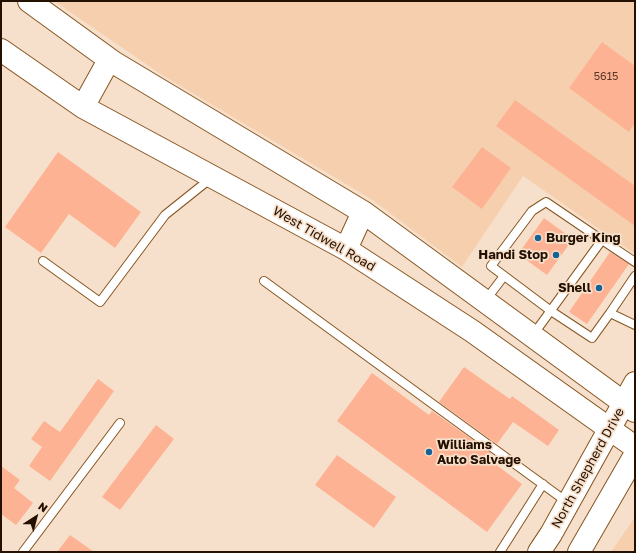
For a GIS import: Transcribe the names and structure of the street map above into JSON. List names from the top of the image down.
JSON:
{
  "streets": {
    "main road": ["West Tidwell Road", "North Shepherd Drive"]
  },
  "crossings": [
    ["West Tidwell Road", "North Shepherd Drive"]
  ],
  "places": [
    "Burger King",
    "Handi Stop",
    "Shell",
    "Williams Auto Salvage"
  ],
  "house_numbers": ["5615"],
  "north": "top right"
}
